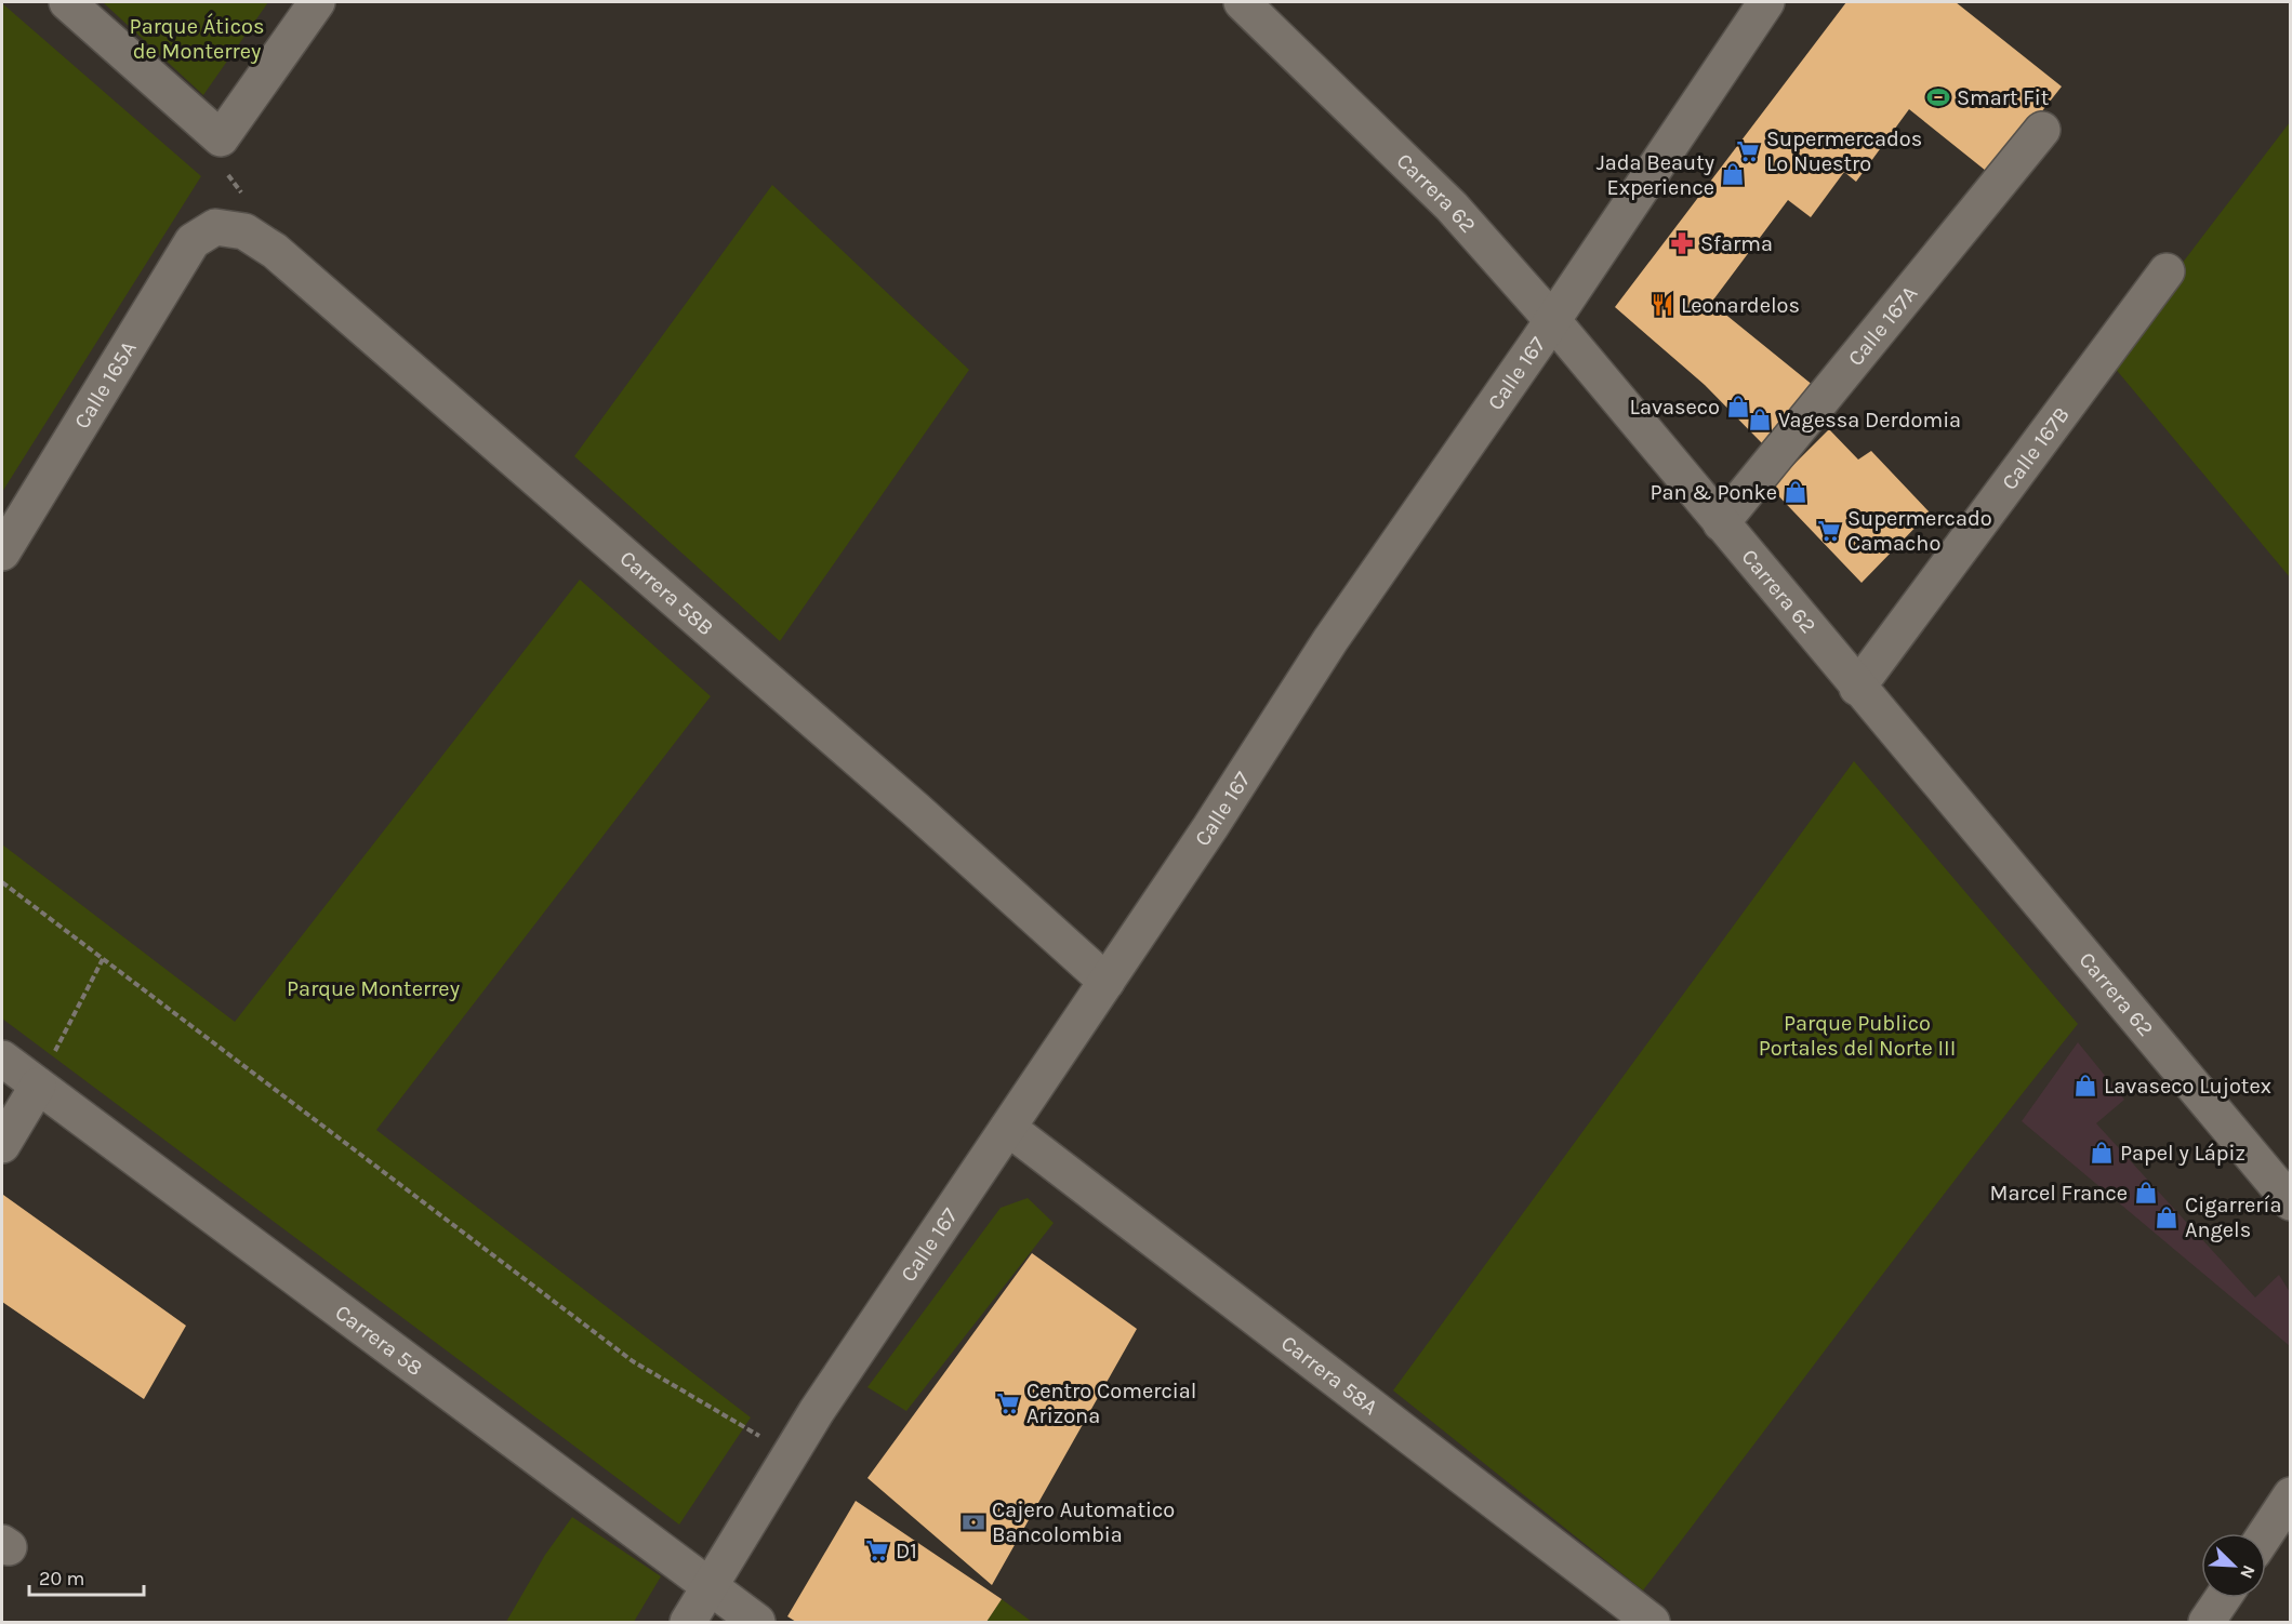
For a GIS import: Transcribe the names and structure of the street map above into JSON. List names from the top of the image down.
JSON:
{
  "streets": {
    "street": [
      "Carrera 62",
      "Calle 167A",
      "Calle 167",
      "Calle 165A",
      "Calle 167B",
      "Carrera 58B",
      "Carrera 58",
      "Carrera 58A"
    ]
  },
  "crossings": [
    ["Carrera 62", "Calle 167A"],
    ["Carrera 62", "Calle 167"],
    ["Carrera 62", "Calle 167B"],
    ["Calle 167", "Carrera 58B"],
    ["Calle 167", "Carrera 58"],
    ["Calle 167", "Carrera 58A"],
    ["Calle 165A", "Carrera 58B"]
  ],
  "parks": ["Parque Áticos de Monterrey", "Parque Monterrey", "Parque Publico Portales del Norte III"],
  "places": {
    "sports": ["Smart Fit"],
    "supermarket": [
      "Supermercados Lo Nuestro",
      "Supermercado Camacho",
      "Centro Comercial Arizona",
      "D1"
    ],
    "shop": [
      "Jada Beauty Experience",
      "Lavaseco",
      "Vagessa Derdomia",
      "Pan & Ponke",
      "Lavaseco Lujotex",
      "Papel y Lápiz",
      "Marcel France",
      "Cigarrería Angels"
    ],
    "pharmacy": ["Sfarma"],
    "restaurant": ["Leonardelos"],
    "bank": ["Cajero Automatico Bancolombia"]
  },
  "scale_bar": "20 m",
  "north": "bottom right"
}
